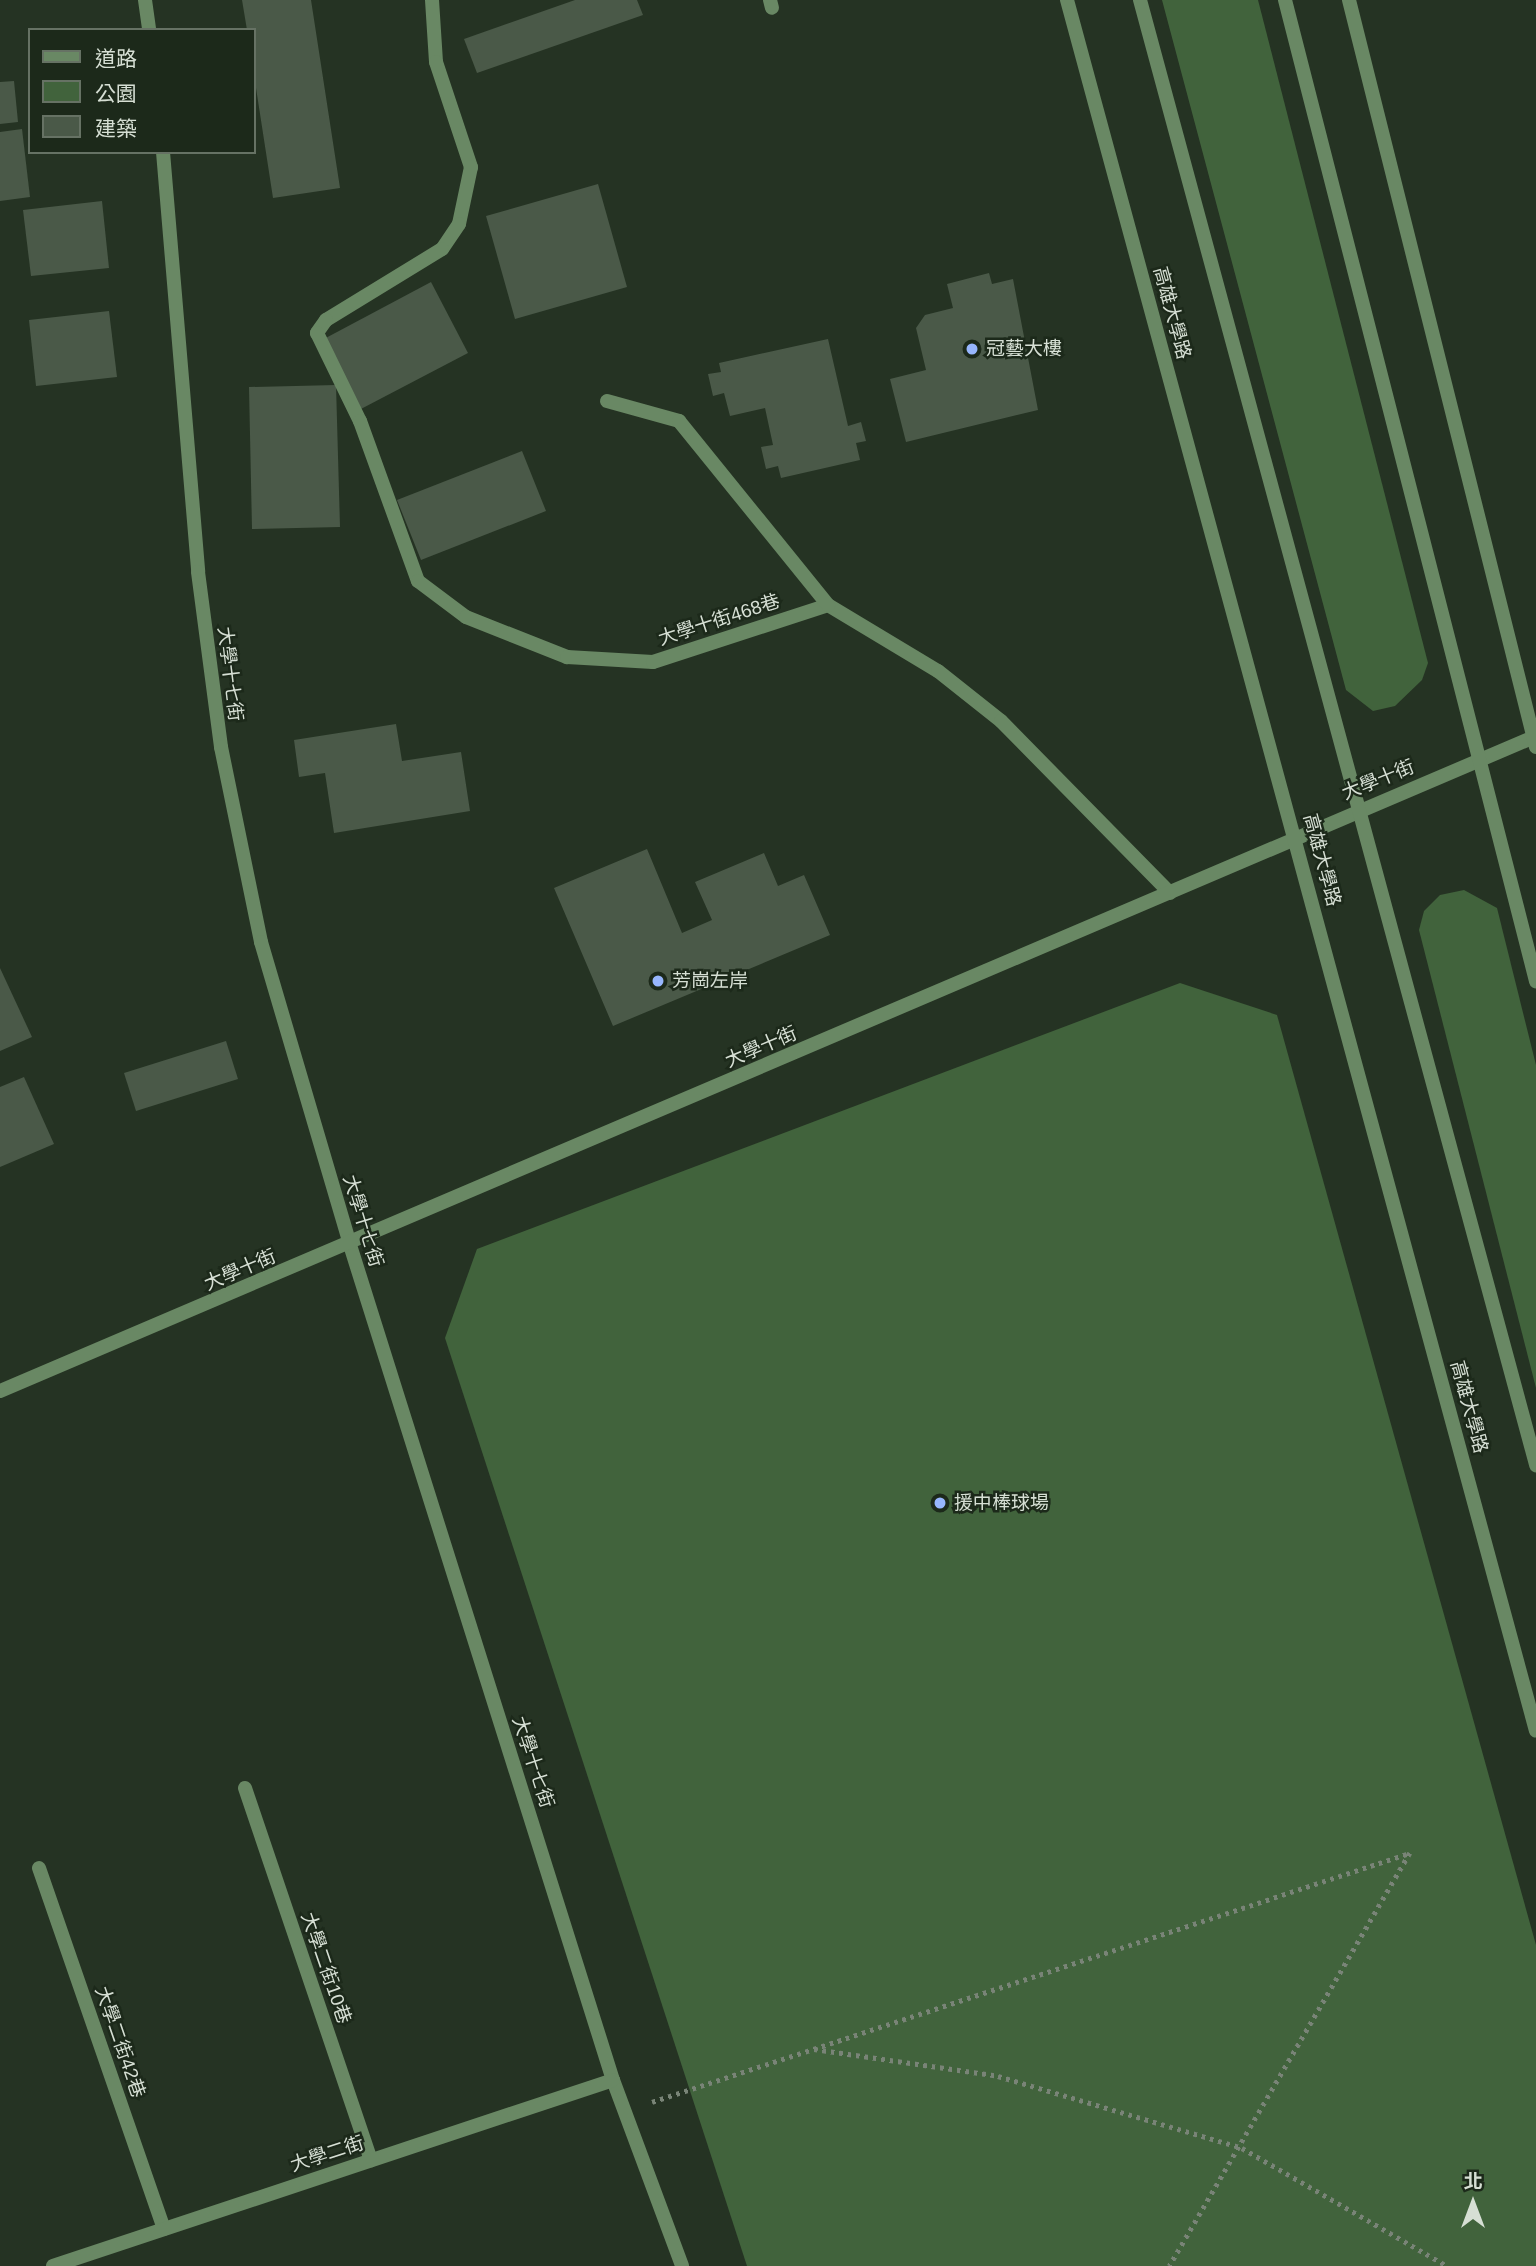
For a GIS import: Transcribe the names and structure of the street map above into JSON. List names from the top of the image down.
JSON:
{
  "streets": {
    "street": [
      "高雄大學路",
      "大學十街468巷",
      "大學十七街",
      "大學十街",
      "大學二街10巷",
      "大學二街42巷",
      "大學二街"
    ]
  },
  "crossings": [
    ["高雄大學路", "大學十街"],
    ["大學十七街", "大學十街"],
    ["大學十七街", "大學二街"],
    ["大學二街10巷", "大學二街"],
    ["大學二街42巷", "大學二街"]
  ],
  "places": ["冠藝大樓", "芳崗左岸", "援中棒球場"],
  "legend": ["道路", "公園", "建築"],
  "north": "top"
}
